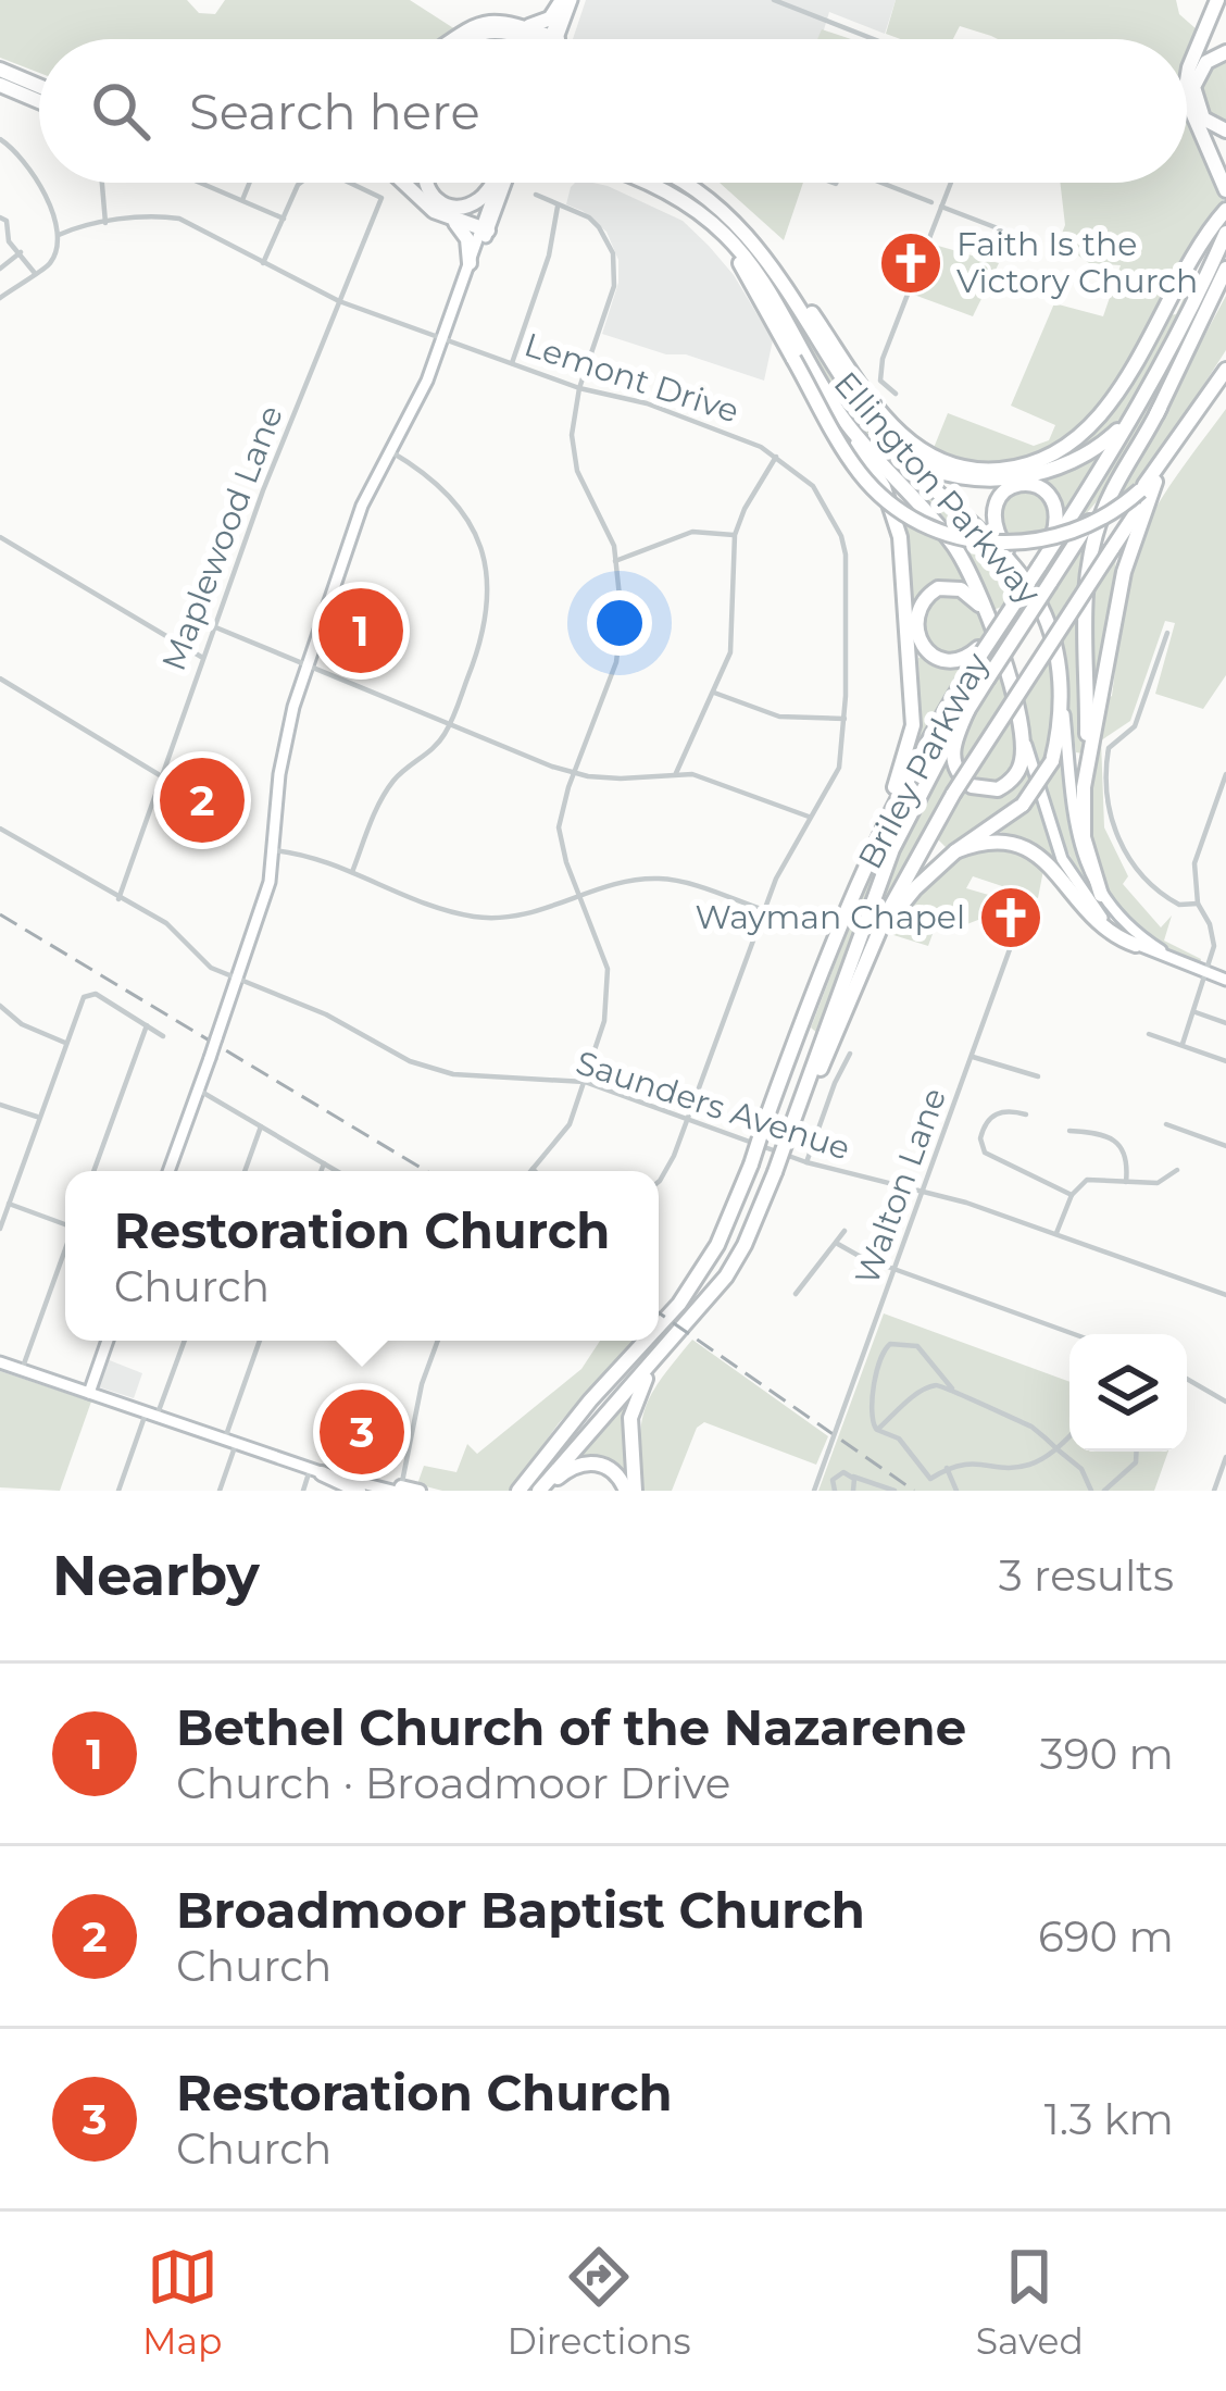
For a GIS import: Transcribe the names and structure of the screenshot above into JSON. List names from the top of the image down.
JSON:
{
  "streets": {
    "highway": ["Ellington Parkway", "Briley Parkway"],
    "street": [
      "Lemont Drive",
      "Maplewood Lane",
      "Saunders Avenue",
      "Walton Lane"
    ]
  },
  "crossings": [
    ["Lemont Drive", "Maplewood Lane"],
    ["Lemont Drive", "Saunders Avenue"],
    ["Ellington Parkway", "Briley Parkway"],
    ["Maplewood Lane", "Saunders Avenue"],
    ["Saunders Avenue", "Walton Lane"]
  ],
  "places": {
    "church": ["Faith Is the Victory Church", "Wayman Chapel"]
  },
  "page": {
    "search": "Search here",
    "pins": ["1", "2", "3"],
    "popup": ["Restoration Church", "Church"],
    "heading": ["Nearby", "3 results"],
    "list": [
      {
        "mark": "1",
        "name": "Bethel Church of the Nazarene",
        "note": "Church · Broadmoor Drive",
        "value": "390 m"
      },
      {
        "mark": "2",
        "name": "Broadmoor Baptist Church",
        "note": "Church",
        "value": "690 m"
      },
      {
        "mark": "3",
        "name": "Restoration Church",
        "note": "Church",
        "value": "1.3 km"
      }
    ],
    "nav": ["Map", "Directions", "Saved"]
  }
}
